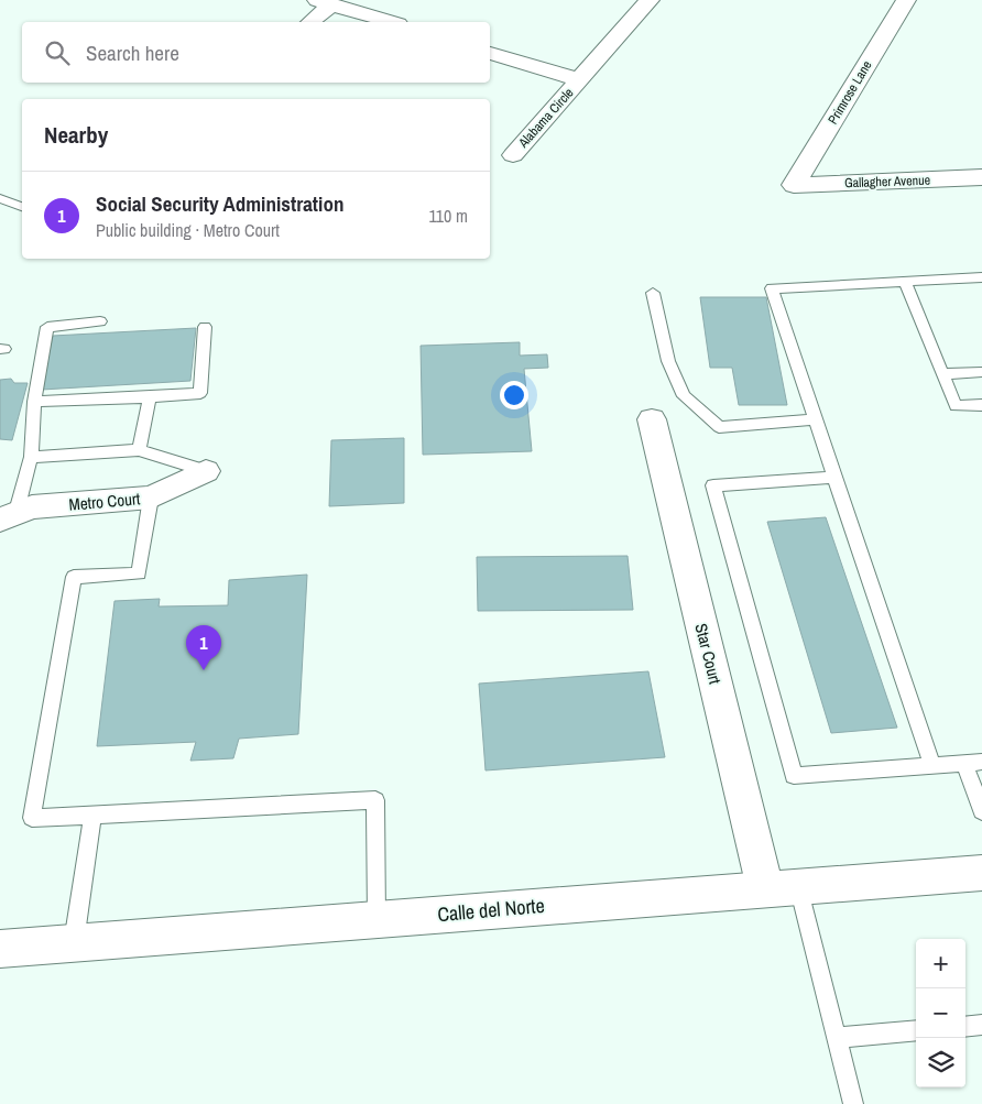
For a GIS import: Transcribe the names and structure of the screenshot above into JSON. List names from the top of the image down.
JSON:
{
  "streets": {
    "street": [
      "Primrose Lane",
      "Alabama Circle",
      "Gallagher Avenue",
      "Metro Court",
      "Star Court",
      "Calle del Norte"
    ]
  },
  "crossings": [
    ["Primrose Lane", "Gallagher Avenue"],
    ["Star Court", "Calle del Norte"]
  ],
  "page": {
    "search": "Search here",
    "heading": "Nearby",
    "list": [
      {
        "mark": "1",
        "name": "Social Security Administration",
        "note": "Public building · Metro Court",
        "value": "110 m"
      }
    ],
    "pins": "1",
    "map_buttons": ["+", "−"]
  }
}
